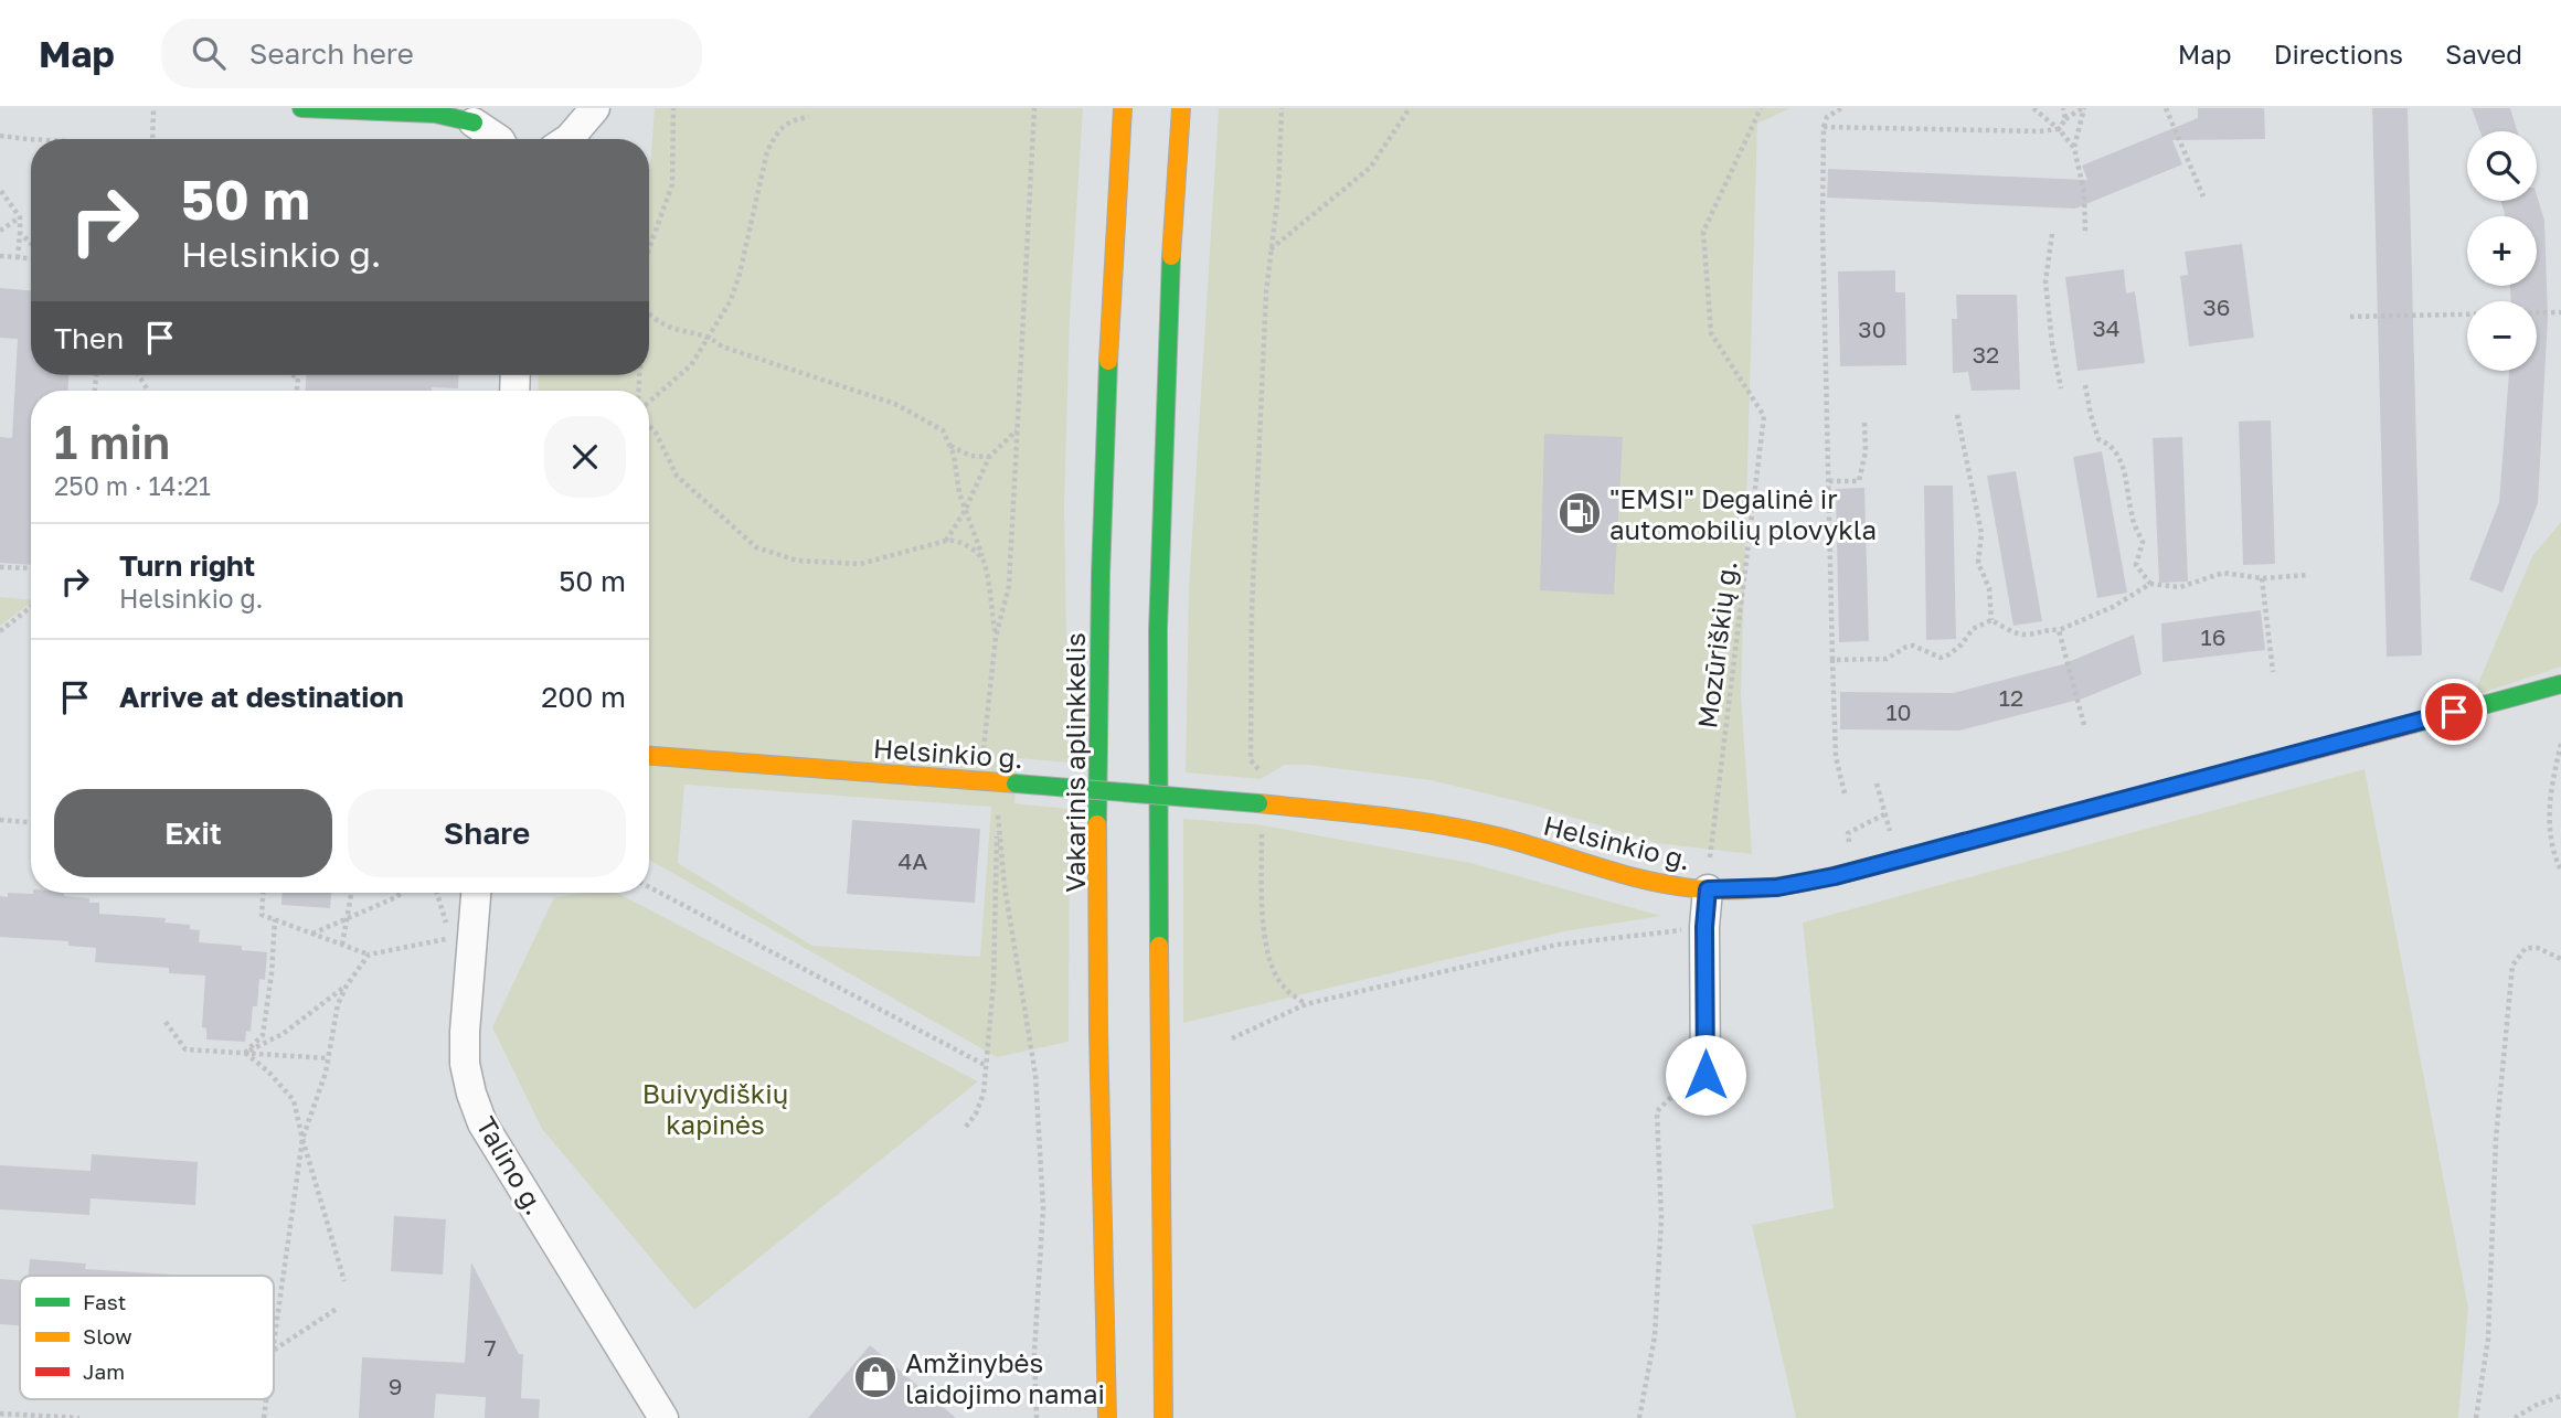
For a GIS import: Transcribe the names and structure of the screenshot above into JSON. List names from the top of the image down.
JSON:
{
  "streets": {
    "main road": ["Helsinkio g.", "Vakarinis aplinkkelis"],
    "street": ["Talino g."],
    "path": ["Mozūriškių g."]
  },
  "crossings": [
    ["Mozūriškių g.", "Helsinkio g."]
  ],
  "parks": ["Buivydiškių kapinės"],
  "places": {
    "fuel station": ["\"EMSI\" Degalinė ir automobilių plovykla"],
    "shop": ["Amžinybės laidojimo namai"]
  },
  "house_numbers": [
    "36",
    "34",
    "30",
    "32",
    "16",
    "12",
    "10",
    "4A",
    "7",
    "9"
  ],
  "legend": ["Fast", "Slow", "Jam"],
  "page": {
    "header": "Map",
    "search": "Search here",
    "nav": ["Map", "Directions", "Saved"],
    "map_buttons": ["+", "−"],
    "turn": ["50 m", "Helsinkio g."],
    "then": "Then",
    "heading": ["1 min", "250 m · 14:21"],
    "list": [
      {
        "name": "Turn right",
        "note": "Helsinkio g.",
        "value": "50 m"
      },
      {
        "name": "Arrive at destination",
        "value": "200 m"
      }
    ],
    "buttons": ["Exit", "Share"]
  }
}
